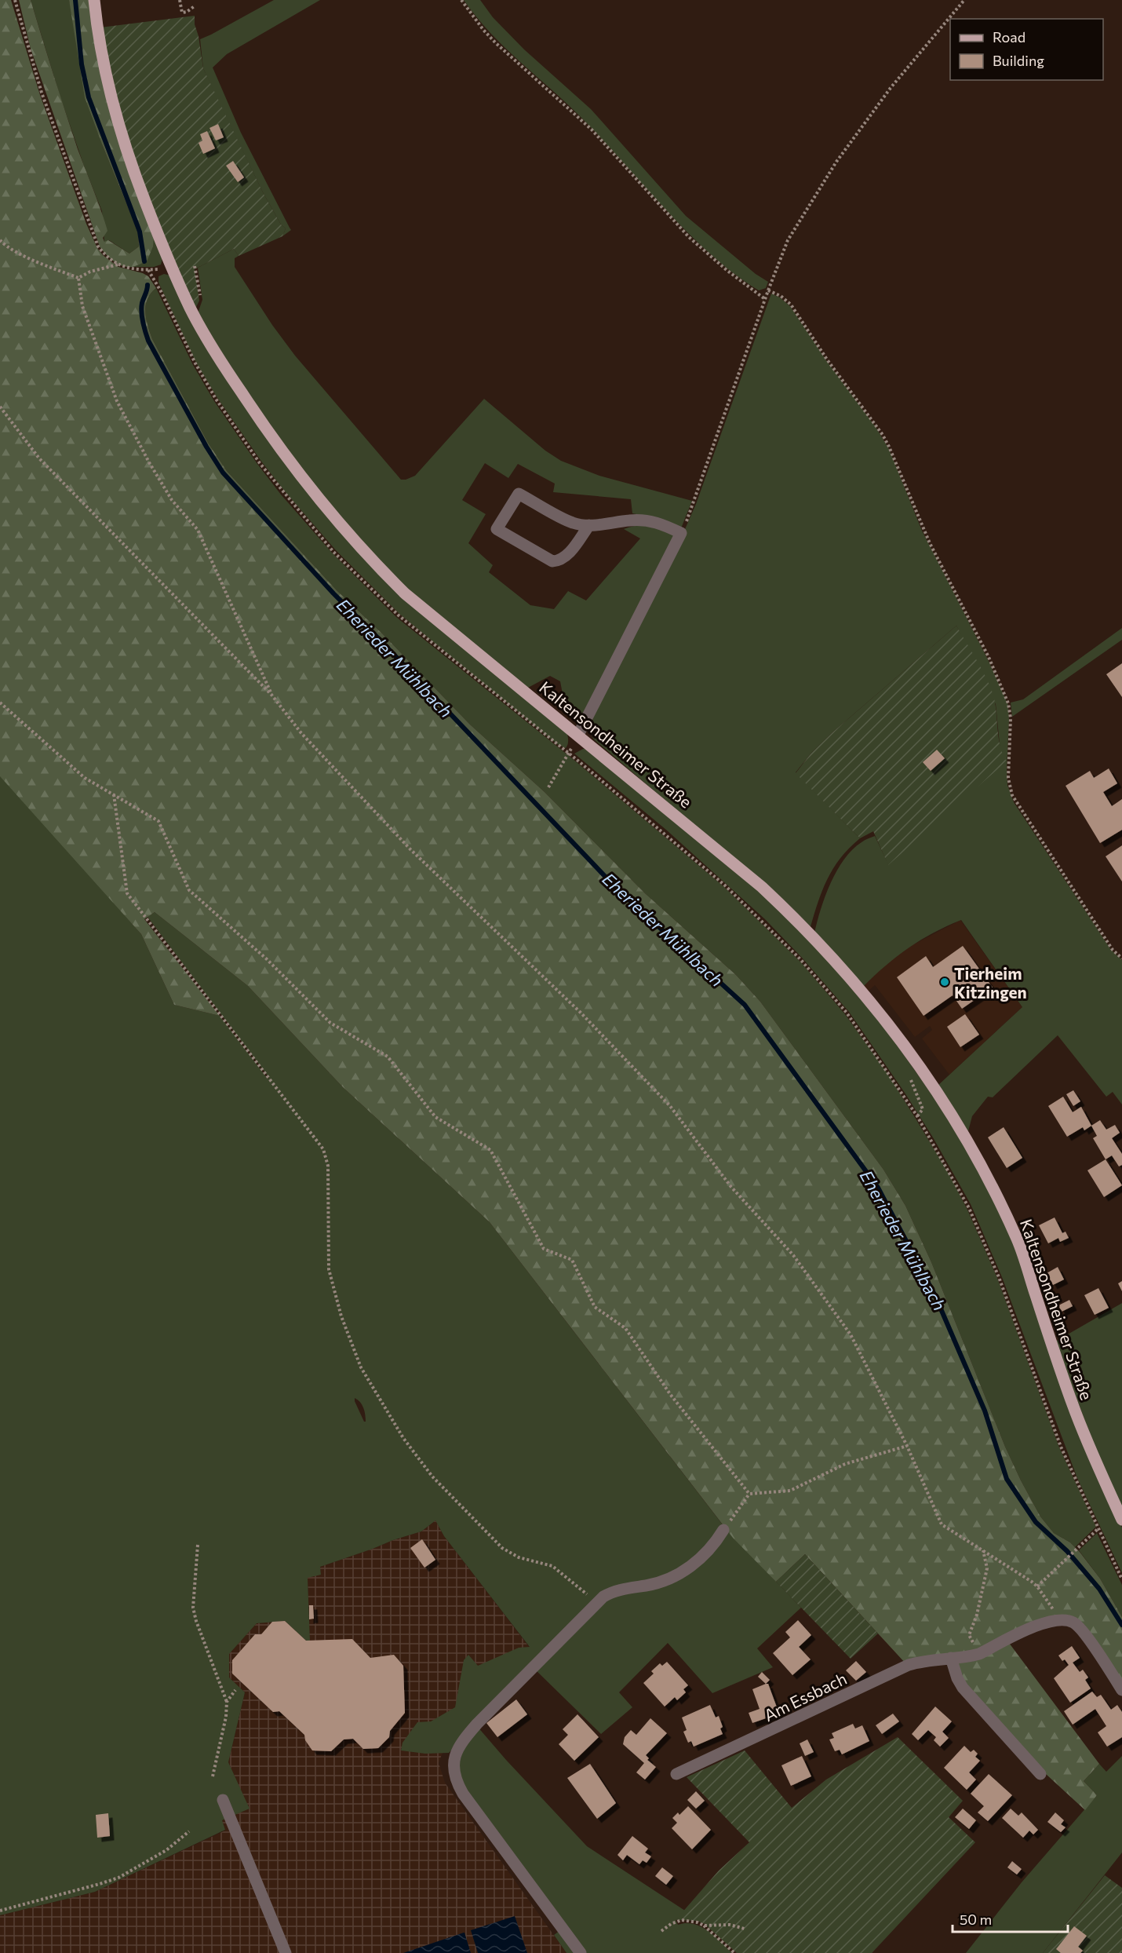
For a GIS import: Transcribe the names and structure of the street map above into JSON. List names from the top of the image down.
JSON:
{
  "streets": {
    "main road": ["Kaltensondheimer Straße"],
    "street": ["Am Essbach"]
  },
  "water": ["Eherieder Mühlbach"],
  "places": ["Tierheim Kitzingen"],
  "legend": ["Road", "Building"],
  "scale_bar": "50 m"
}
